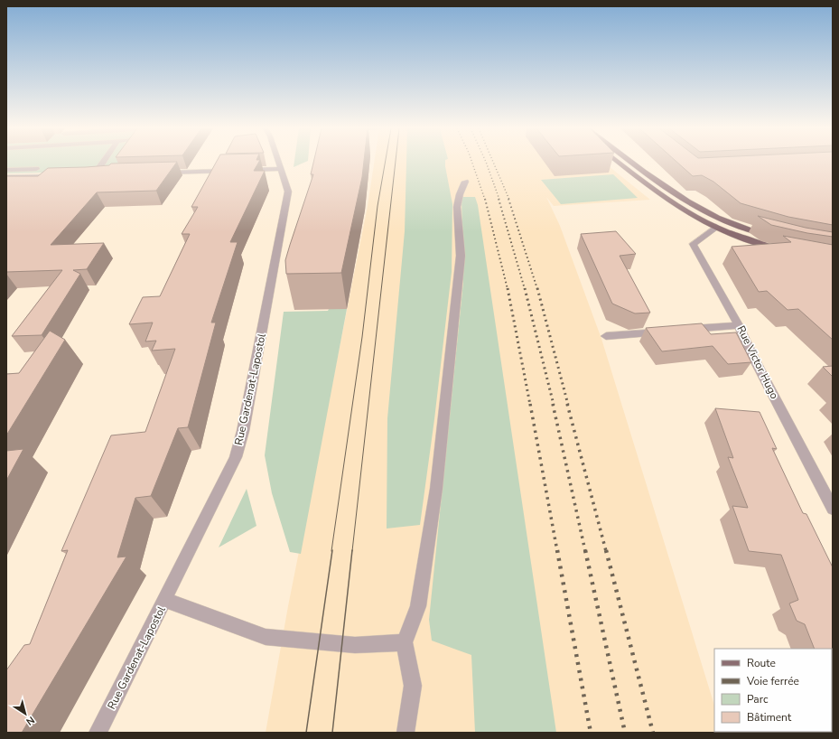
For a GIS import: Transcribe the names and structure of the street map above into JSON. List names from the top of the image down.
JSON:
{
  "streets": {
    "street": ["Rue Victor Hugo", "Rue Gardenat-Lapostol"]
  },
  "legend": [
    "Route",
    "Voie ferrée",
    "Parc",
    "Bâtiment"
  ],
  "north": "bottom right"
}
